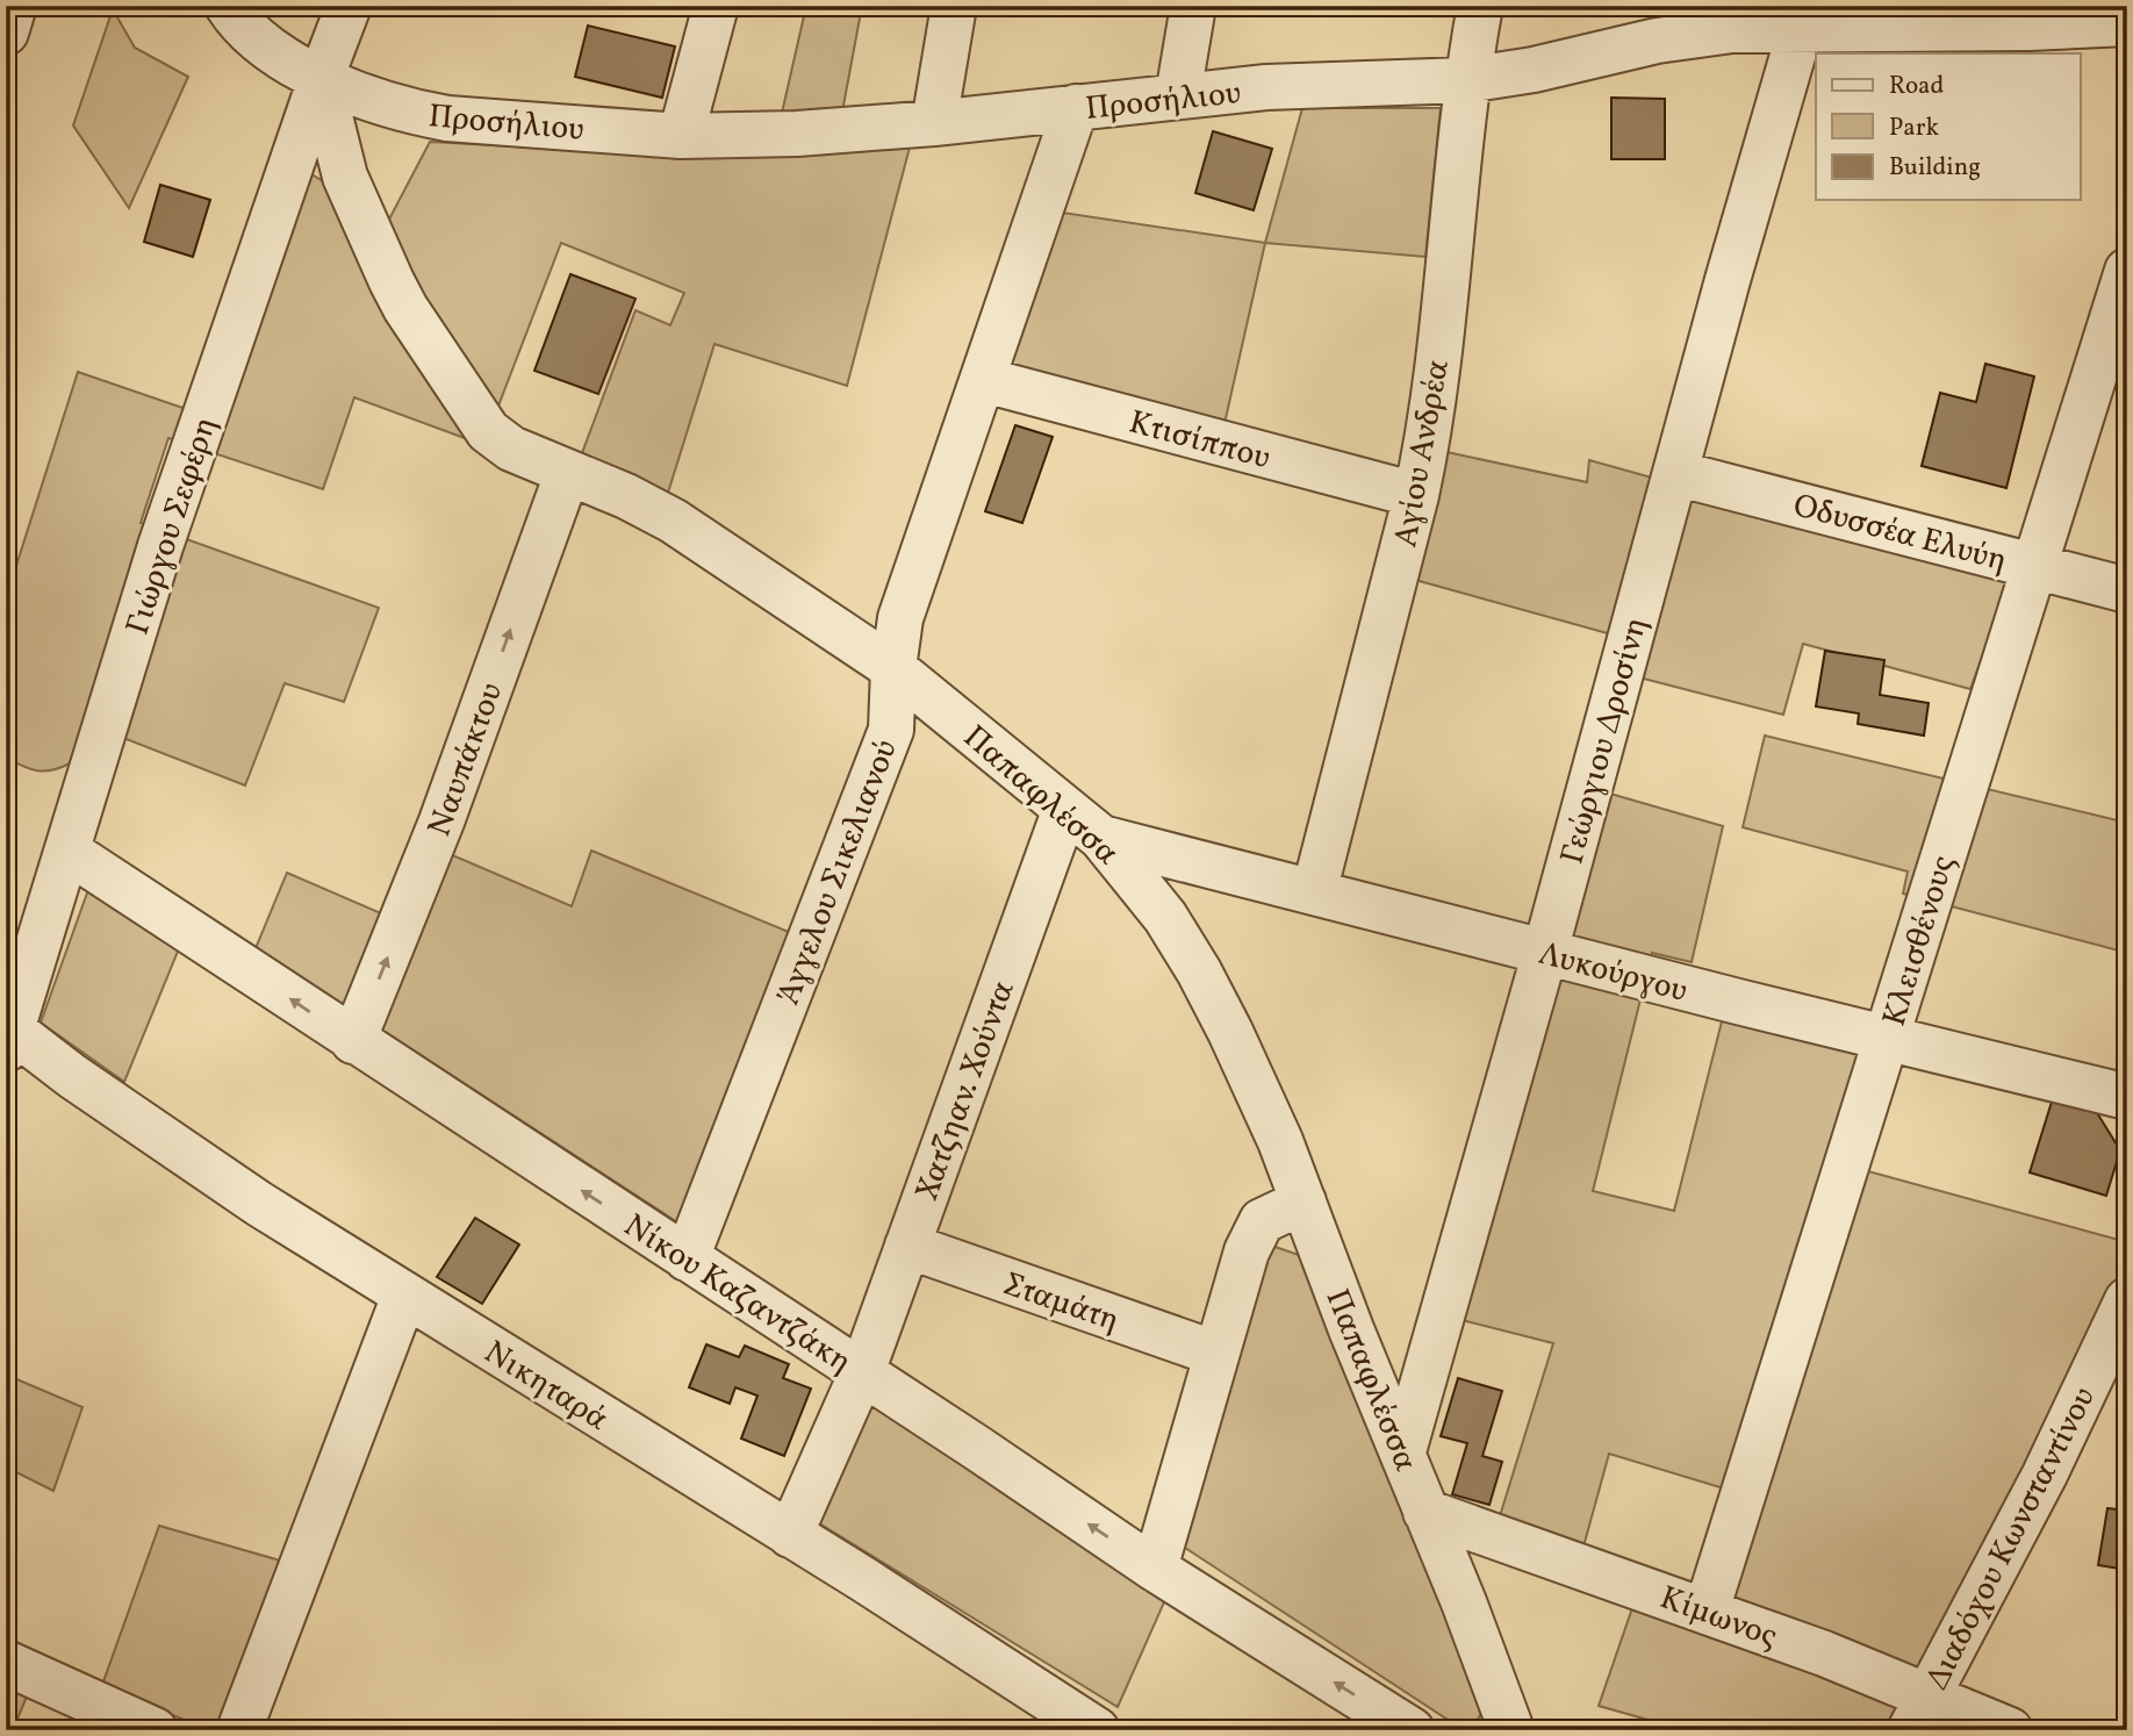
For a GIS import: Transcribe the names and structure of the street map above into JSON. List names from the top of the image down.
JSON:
{
  "streets": {
    "street": [
      "Προσήλιου",
      "Κτισίππου",
      "Αγίου Ανδρέα",
      "Γιώργου Σεφέρη",
      "Οδυσσέα Ελυύη",
      "Γεώργιου Δροσίνη",
      "Ναυπάκτου",
      "Παπαφλέσσα",
      "Άγγελου Σικελιανού",
      "Κλεισθένους",
      "Λυκούργου",
      "Χατζηαν. Χούντα",
      "Νίκου Καζαντζάκη",
      "Σταμάτη",
      "Νικηταρά",
      "Διαδόχου Κωνσταντίνου",
      "Κίμωνος"
    ]
  },
  "crossings": [
    ["Προσήλιου", "Αγίου Ανδρέα"],
    ["Προσήλιου", "Γιώργου Σεφέρη"],
    ["Προσήλιου", "Γεώργιου Δροσίνη"],
    ["Προσήλιου", "Παπαφλέσσα"],
    ["Προσήλιου", "Άγγελου Σικελιανού"],
    ["Κτισίππου", "Αγίου Ανδρέα"],
    ["Κτισίππου", "Άγγελου Σικελιανού"],
    ["Αγίου Ανδρέα", "Λυκούργου"],
    ["Γιώργου Σεφέρη", "Παπαφλέσσα"],
    ["Γιώργου Σεφέρη", "Νίκου Καζαντζάκη"],
    ["Γιώργου Σεφέρη", "Νικηταρά"],
    ["Οδυσσέα Ελυύη", "Γεώργιου Δροσίνη"],
    ["Οδυσσέα Ελυύη", "Κλεισθένους"],
    ["Γεώργιου Δροσίνη", "Παπαφλέσσα"],
    ["Γεώργιου Δροσίνη", "Λυκούργου"],
    ["Ναυπάκτου", "Παπαφλέσσα"],
    ["Ναυπάκτου", "Νίκου Καζαντζάκη"],
    ["Παπαφλέσσα", "Άγγελου Σικελιανού"],
    ["Παπαφλέσσα", "Λυκούργου"],
    ["Παπαφλέσσα", "Χατζηαν. Χούντα"],
    ["Παπαφλέσσα", "Κίμωνος"],
    ["Άγγελου Σικελιανού", "Νίκου Καζαντζάκη"],
    ["Κλεισθένους", "Λυκούργου"],
    ["Κλεισθένους", "Κίμωνος"],
    ["Χατζηαν. Χούντα", "Νίκου Καζαντζάκη"],
    ["Χατζηαν. Χούντα", "Σταμάτη"],
    ["Χατζηαν. Χούντα", "Νικηταρά"],
    ["Διαδόχου Κωνσταντίνου", "Κίμωνος"]
  ],
  "one_way": ["Ναυπάκτου", "Νίκου Καζαντζάκη"],
  "legend": ["Road", "Park", "Building"]
}
